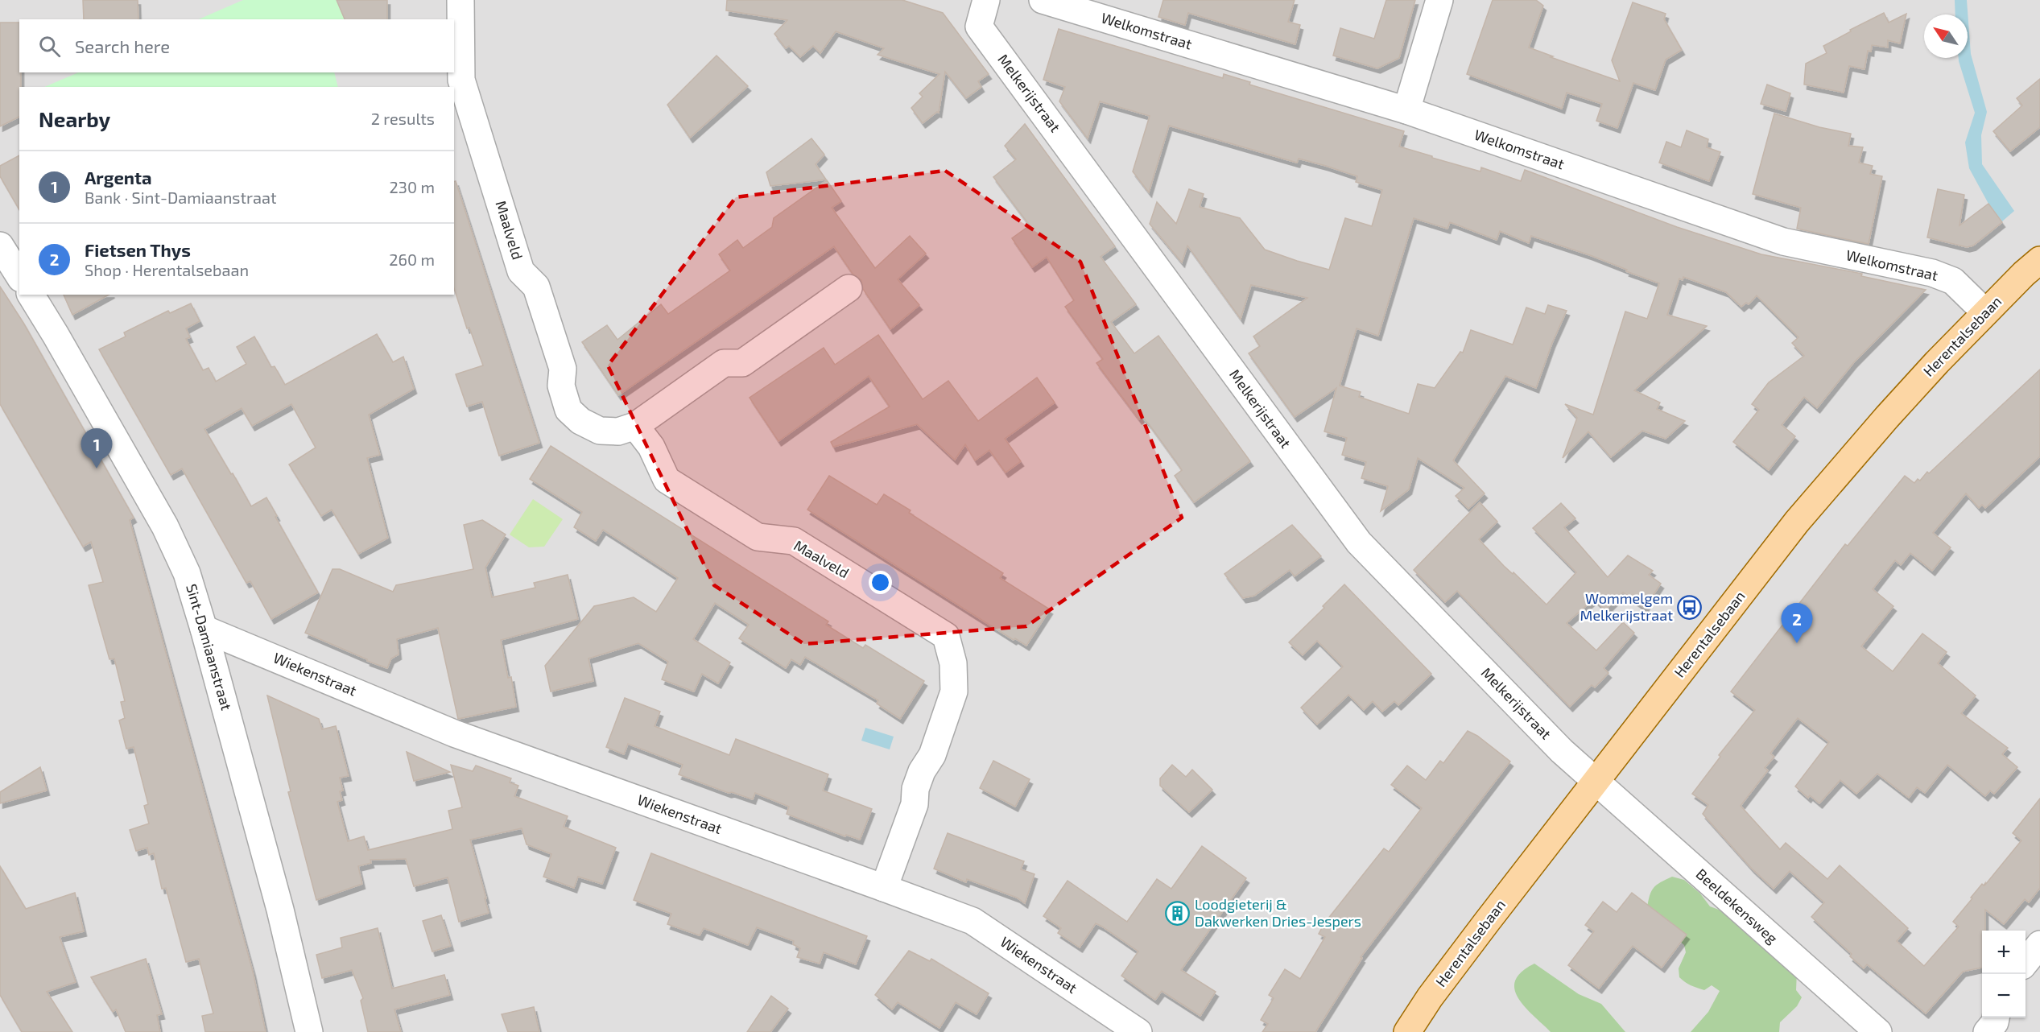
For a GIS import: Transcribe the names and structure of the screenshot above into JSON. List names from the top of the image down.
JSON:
{
  "streets": {
    "main road": ["Herentalsebaan"],
    "street": [
      "Welkomstraat",
      "Melkerijstraat",
      "Maalveld",
      "Sint-Damiaanstraat",
      "Wiekenstraat",
      "Beeldekensweg"
    ]
  },
  "crossings": [
    ["Welkomstraat", "Herentalsebaan"],
    ["Melkerijstraat", "Herentalsebaan"],
    ["Melkerijstraat", "Beeldekensweg"],
    ["Maalveld", "Wiekenstraat"],
    ["Herentalsebaan", "Beeldekensweg"],
    ["Sint-Damiaanstraat", "Wiekenstraat"]
  ],
  "places": {
    "bus stop": ["Wommelgem Melkerijstraat"],
    "building": ["Loodgieterij & Dakwerken Dries-Jespers"]
  },
  "north": "top left",
  "page": {
    "search": "Search here",
    "heading": ["Nearby", "2 results"],
    "list": [
      {
        "mark": "1",
        "name": "Argenta",
        "note": "Bank · Sint-Damiaanstraat",
        "value": "230 m"
      },
      {
        "mark": "2",
        "name": "Fietsen Thys",
        "note": "Shop · Herentalsebaan",
        "value": "260 m"
      }
    ],
    "pins": ["1", "2"],
    "map_buttons": ["+", "−"]
  }
}
